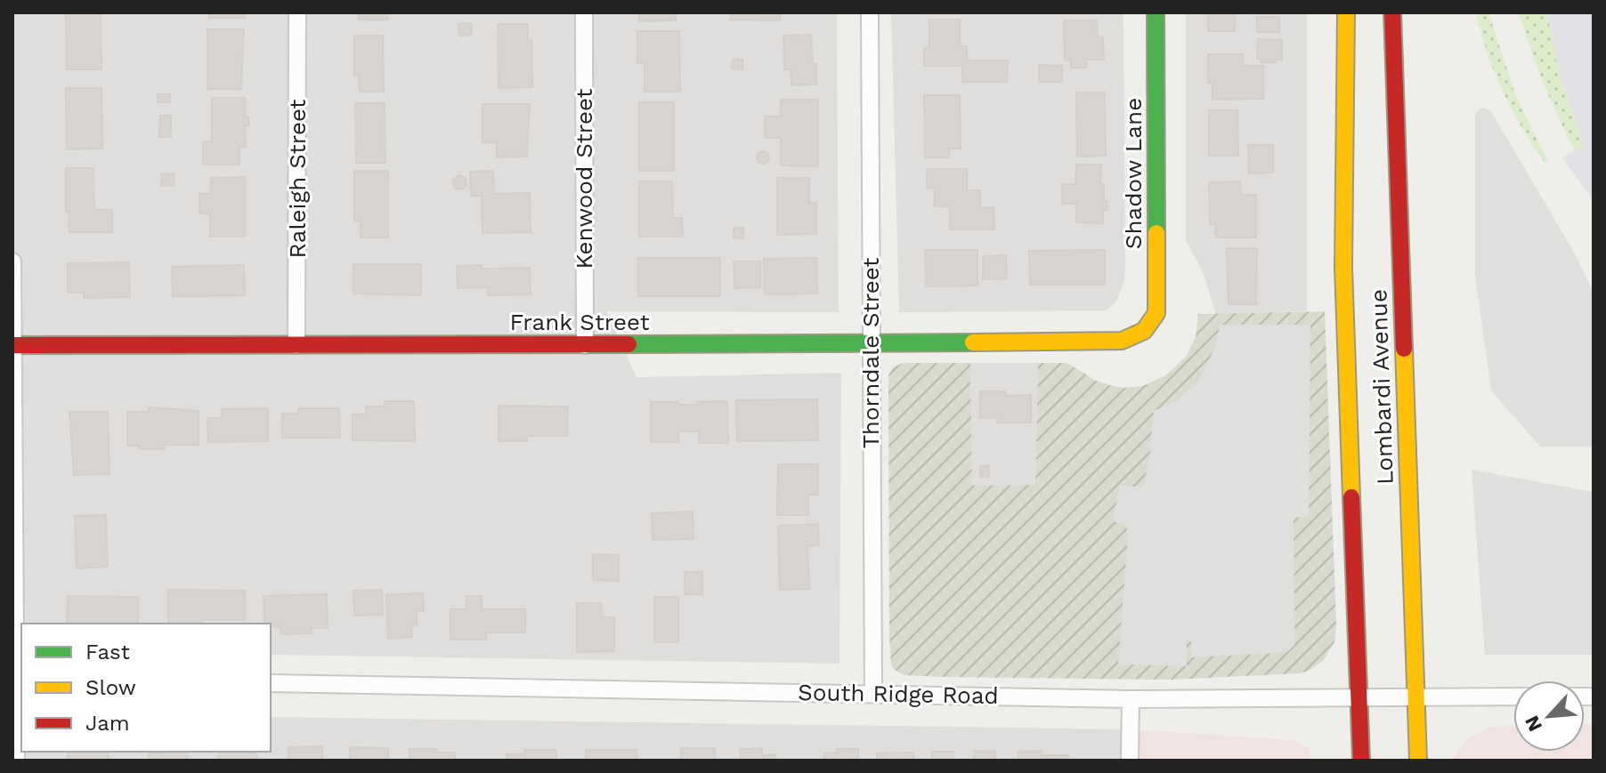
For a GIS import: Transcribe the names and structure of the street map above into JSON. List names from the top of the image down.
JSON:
{
  "streets": {
    "main road": ["Shadow Lane", "Frank Street", "Lombardi Avenue"],
    "street": [
      "Raleigh Street",
      "Kenwood Street",
      "Thorndale Street",
      "South Ridge Road"
    ]
  },
  "crossings": [
    ["Shadow Lane", "Frank Street"],
    ["Raleigh Street", "Frank Street"],
    ["Kenwood Street", "Frank Street"],
    ["Frank Street", "Thorndale Street"],
    ["Thorndale Street", "South Ridge Road"],
    ["Lombardi Avenue", "South Ridge Road"]
  ],
  "legend": ["Fast", "Slow", "Jam"],
  "north": "bottom left"
}
